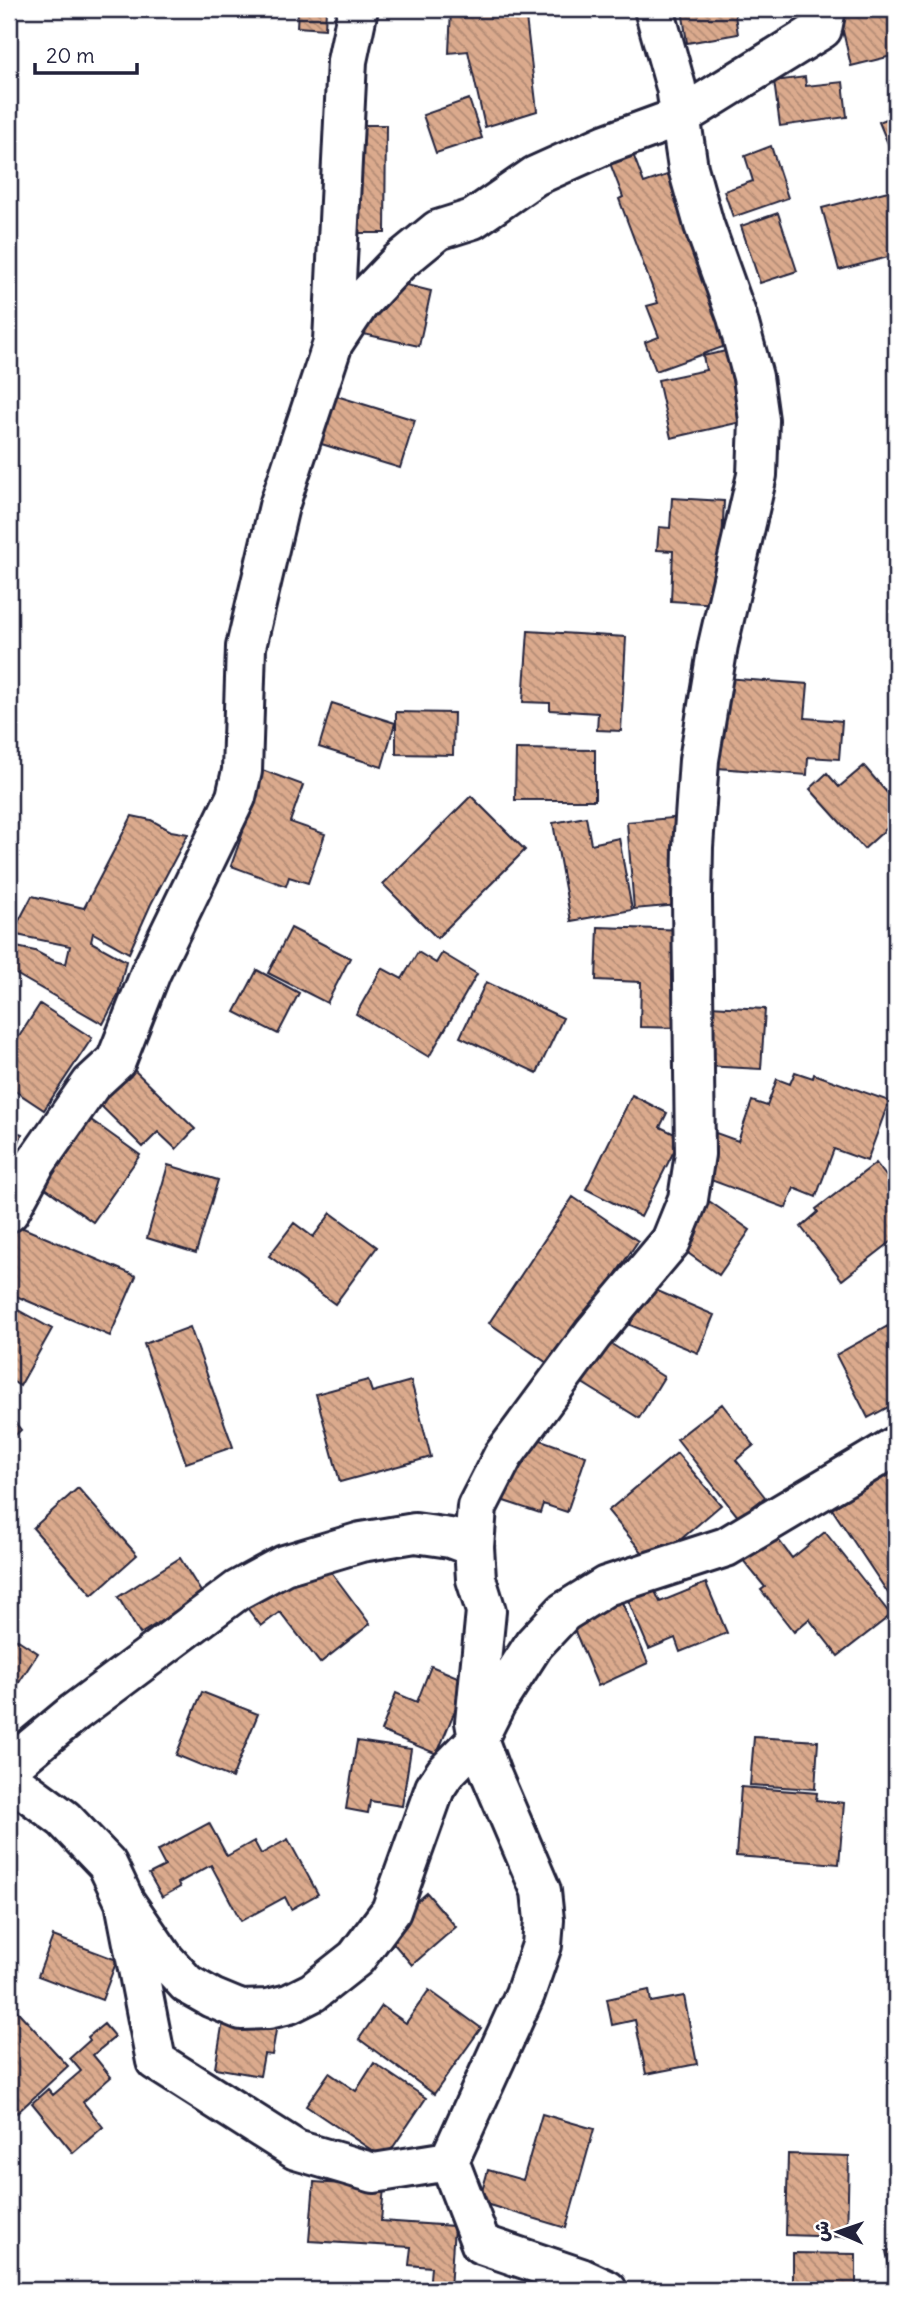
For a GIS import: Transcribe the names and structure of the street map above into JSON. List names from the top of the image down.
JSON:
{
  "scale_bar": "20 m",
  "north": "left"
}
